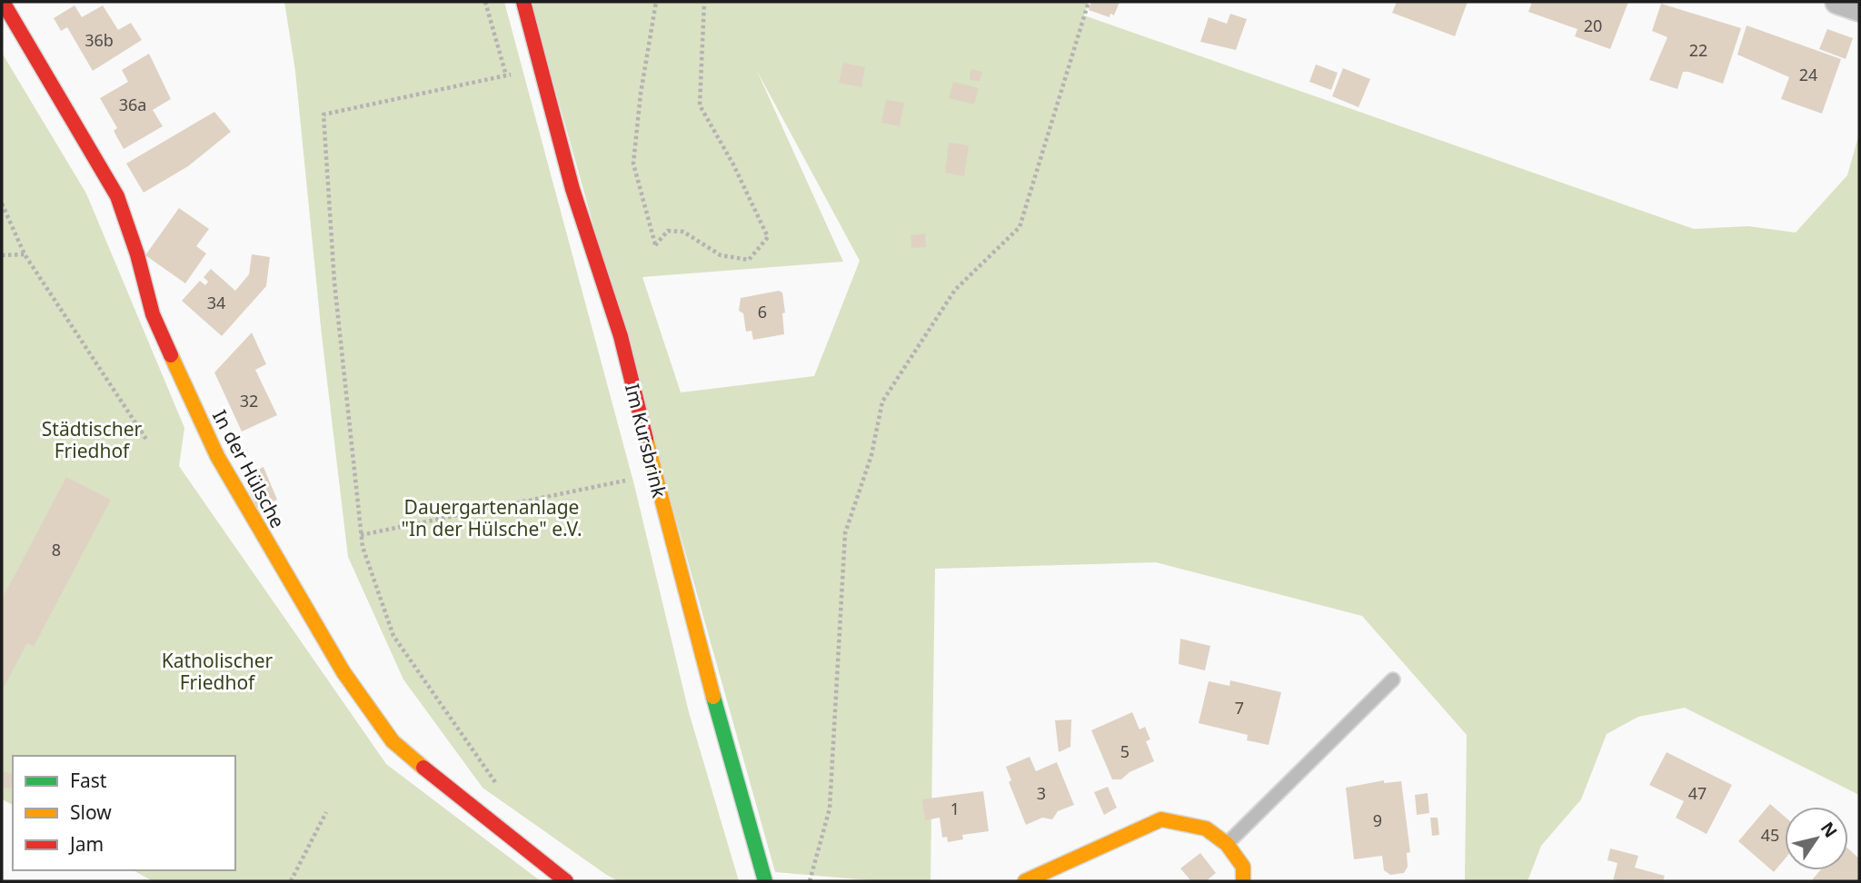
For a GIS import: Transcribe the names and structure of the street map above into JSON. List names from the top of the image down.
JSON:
{
  "streets": {
    "street": ["Im Kursbrink", "In der Hülsche"]
  },
  "parks": ["Städtischer Friedhof", "Dauergartenanlage \"In der Hülsche\" e.V.", "Katholischer Friedhof"],
  "house_numbers": [
    "20",
    "36b",
    "22",
    "24",
    "36a",
    "34",
    "6",
    "32",
    "8",
    "7",
    "5",
    "3",
    "47",
    "1",
    "9",
    "45"
  ],
  "legend": ["Fast", "Slow", "Jam"],
  "north": "top right"
}
